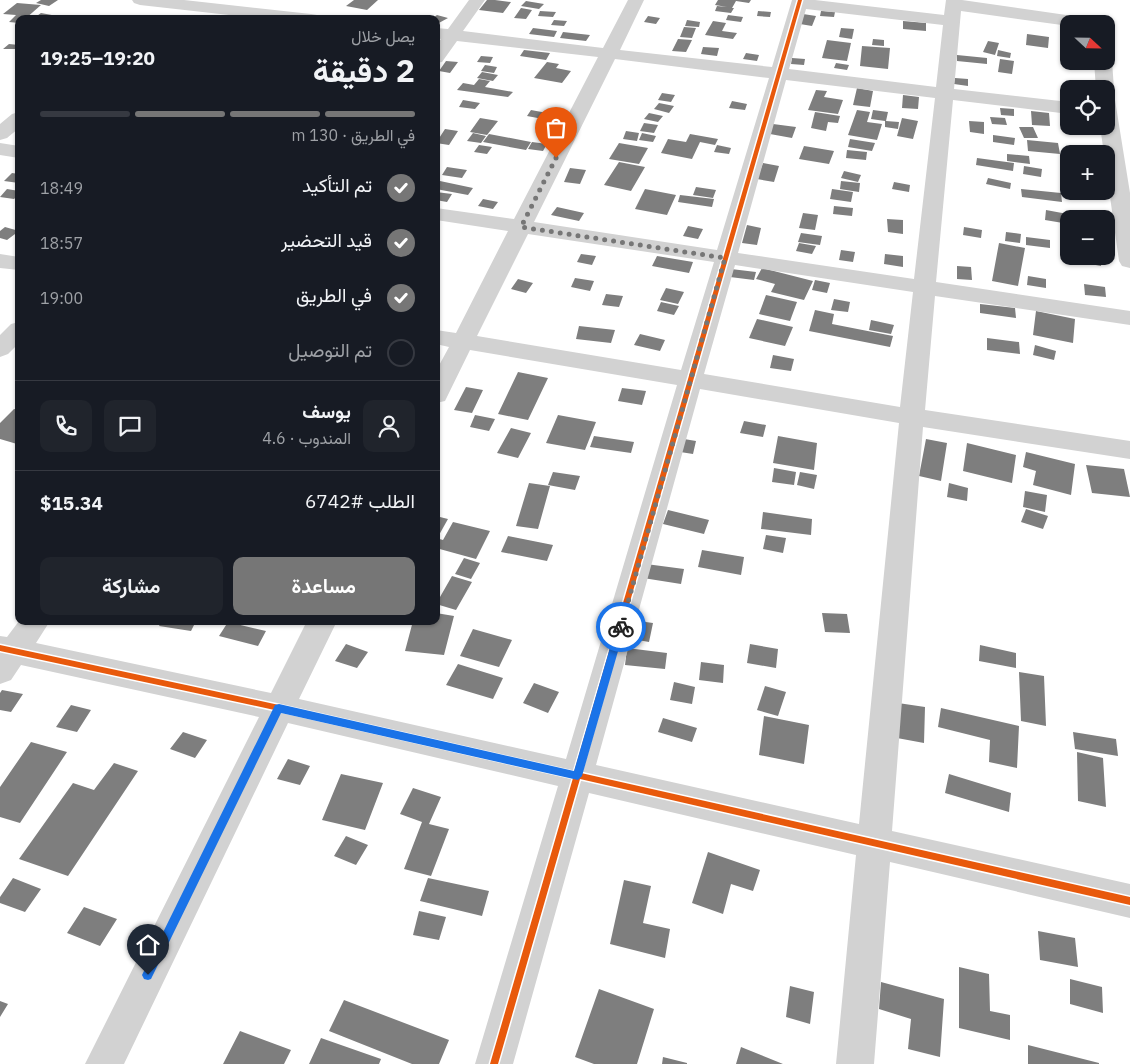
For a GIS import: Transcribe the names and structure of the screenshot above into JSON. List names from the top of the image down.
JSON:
{
  "north": "right",
  "page": {
    "map_buttons": ["+", "−"],
    "heading": ["2 دقيقة", "يصل خلال", "19:20–19:25"],
    "panel": [
      "يوسف",
      "المندوب · 4.6",
      "الطلب #6742",
      "$15.34"
    ],
    "bar": "في الطريق · 130 m",
    "list": [
      ["تم التأكيد", "18:49"],
      ["قيد التحضير", "18:57"],
      ["في الطريق", "19:00"],
      "تم التوصيل"
    ],
    "buttons": ["مساعدة", "مشاركة"]
  }
}
